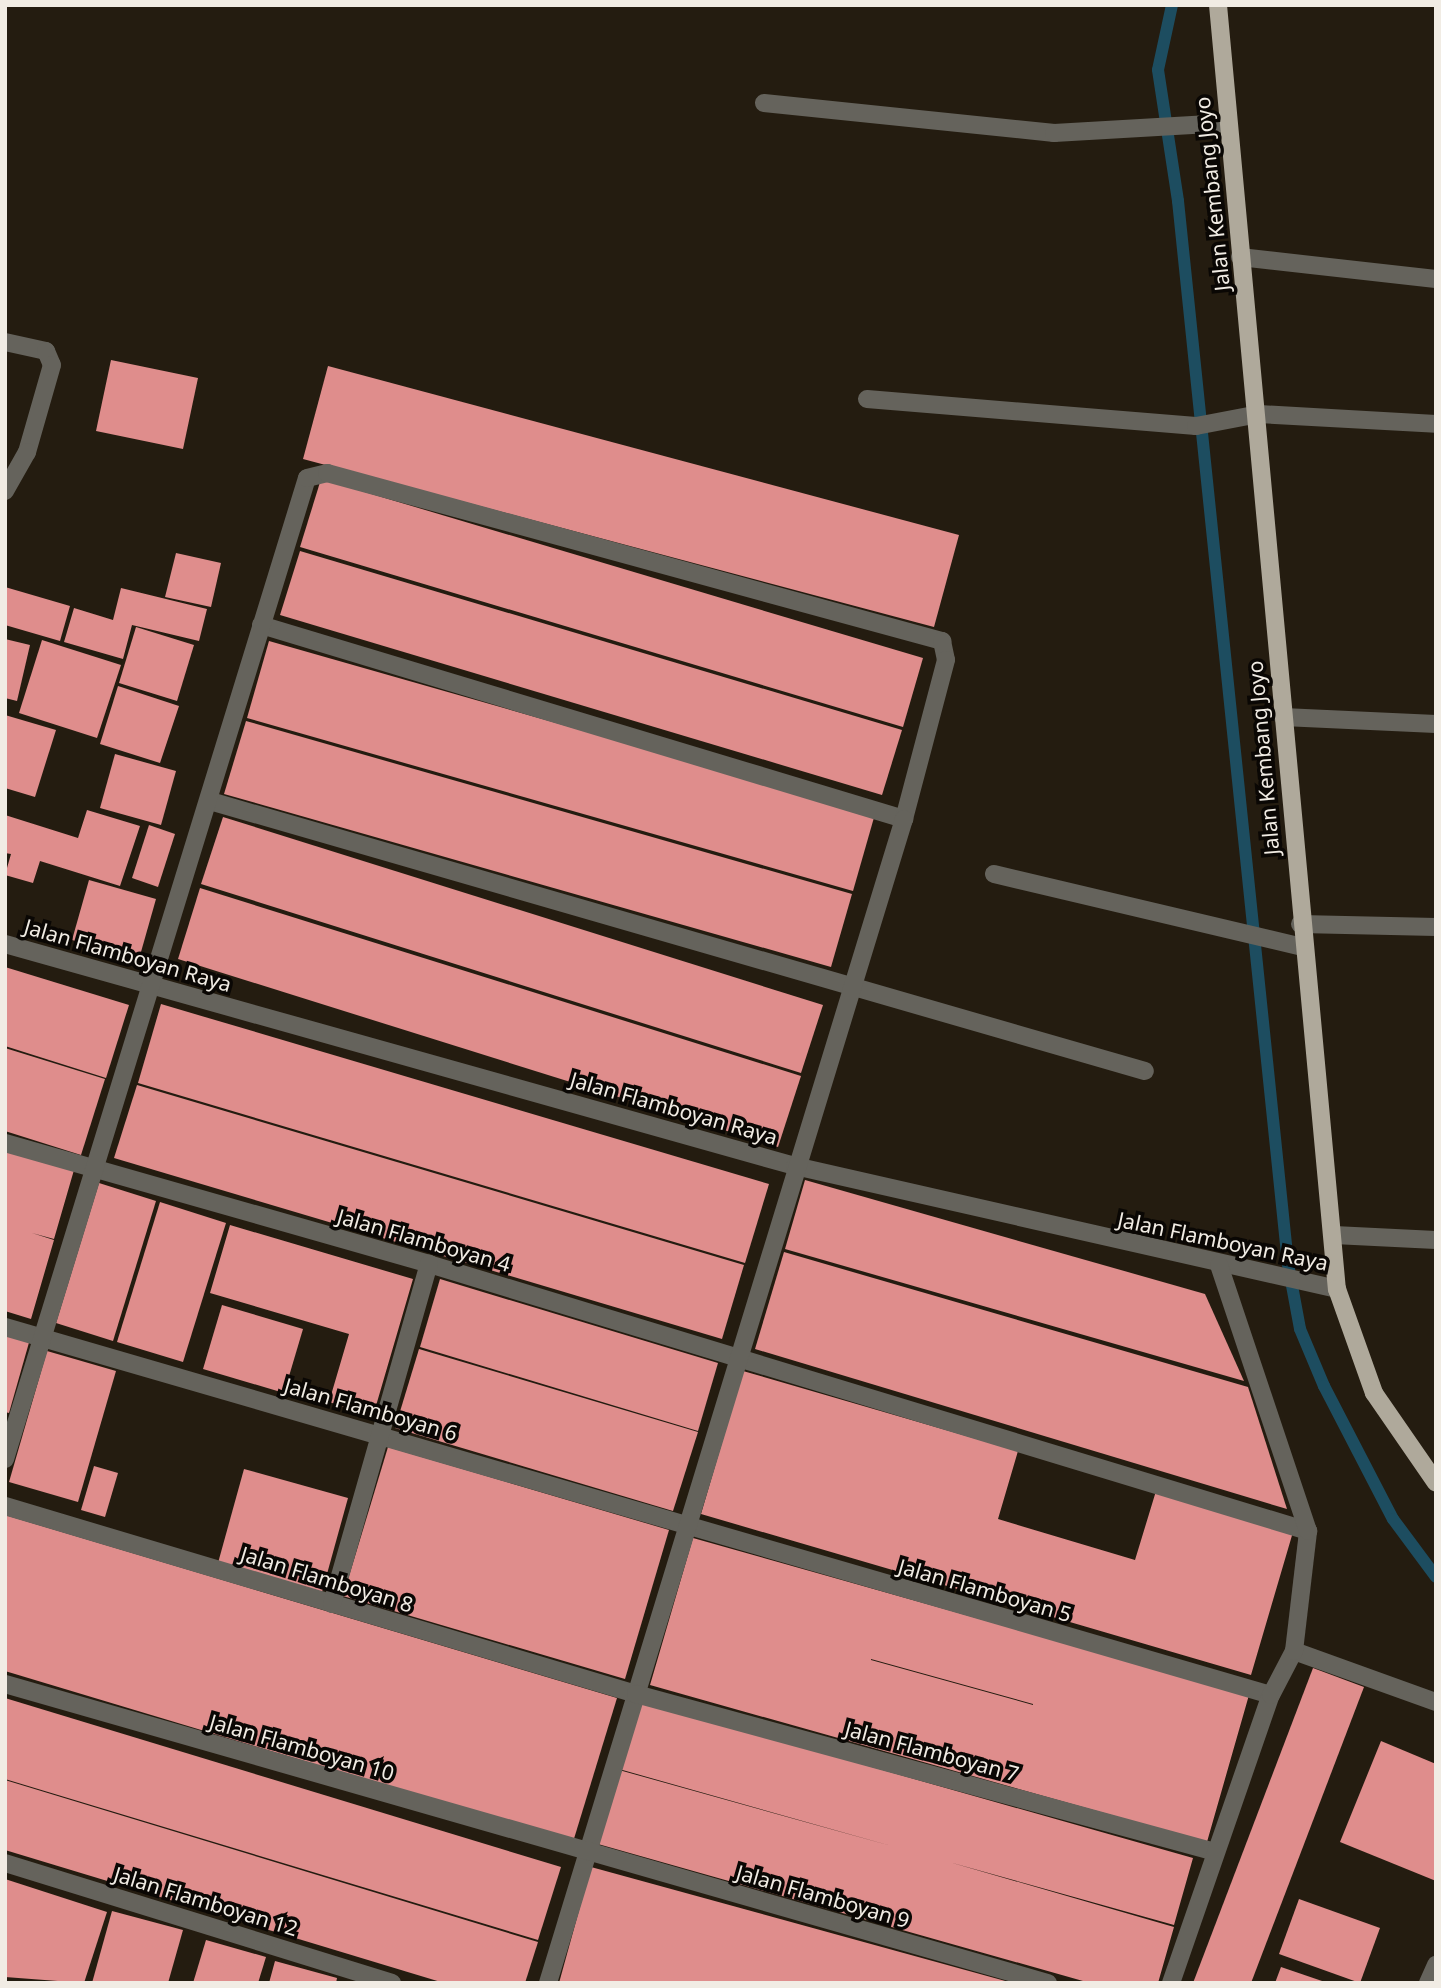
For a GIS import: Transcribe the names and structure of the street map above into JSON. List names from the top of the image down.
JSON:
{
  "streets": {
    "main road": ["Jalan Kembang Joyo"],
    "street": [
      "Jalan Flamboyan Raya",
      "Jalan Flamboyan 4",
      "Jalan Flamboyan 6",
      "Jalan Flamboyan 8",
      "Jalan Flamboyan 5",
      "Jalan Flamboyan 10",
      "Jalan Flamboyan 7",
      "Jalan Flamboyan 9",
      "Jalan Flamboyan 12"
    ]
  },
  "crossings": [
    ["Jalan Kembang Joyo", "Jalan Flamboyan Raya"],
    ["Jalan Flamboyan 6", "Jalan Flamboyan 5"],
    ["Jalan Flamboyan 8", "Jalan Flamboyan 7"],
    ["Jalan Flamboyan 10", "Jalan Flamboyan 9"]
  ]
}
